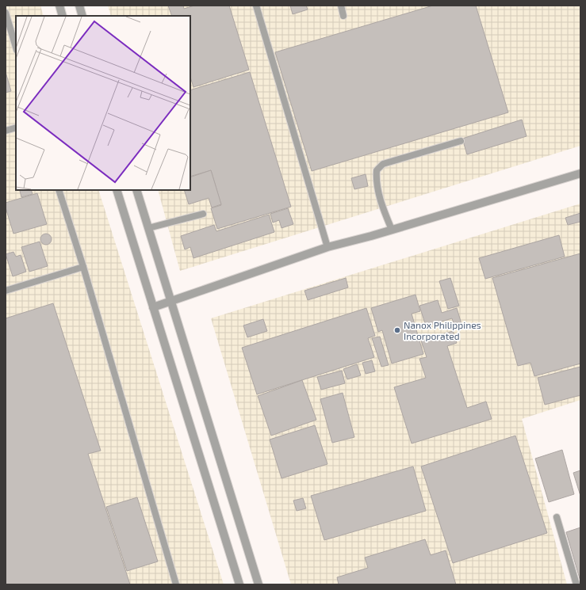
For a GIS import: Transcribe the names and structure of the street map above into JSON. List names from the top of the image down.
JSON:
{
  "places": ["Nanox Philippines Incorporated"]
}
